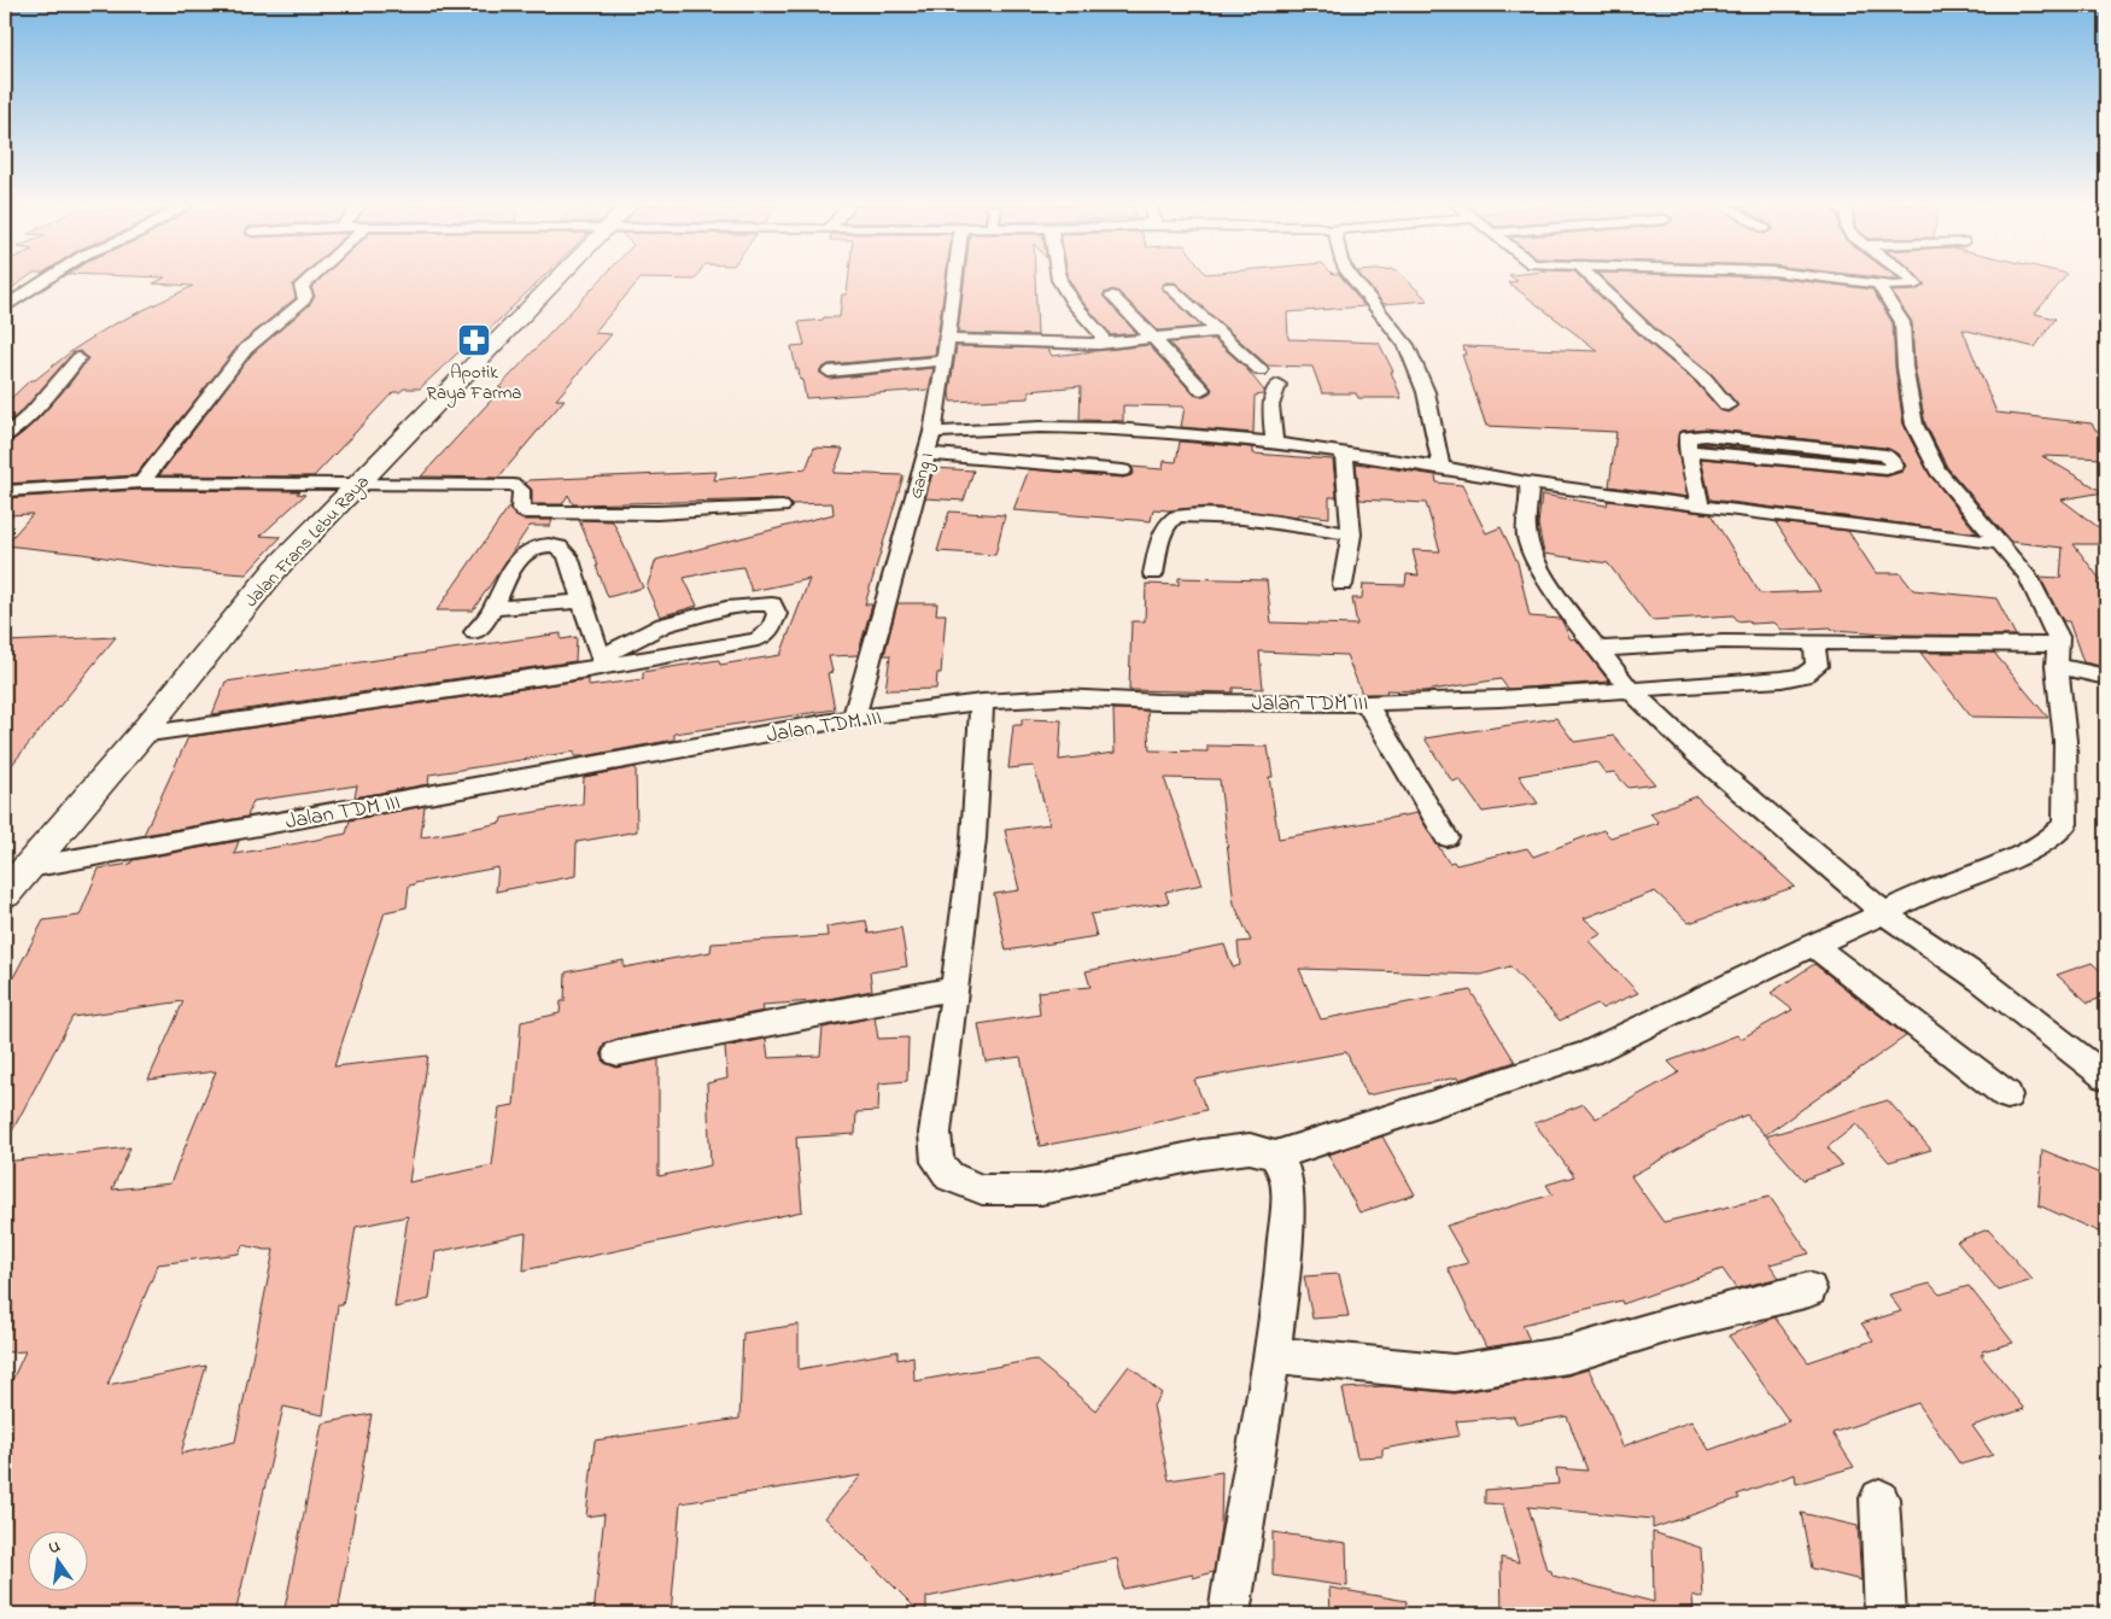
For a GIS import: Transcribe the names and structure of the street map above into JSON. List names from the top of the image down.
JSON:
{
  "streets": {
    "main road": ["Jalan Frans Lebu Raya"],
    "street": ["Gang I", "Jalan TDM III"]
  },
  "crossings": [
    ["Gang I", "Jalan TDM III"],
    ["Jalan Frans Lebu Raya", "Jalan TDM III"]
  ],
  "places": {
    "pharmacy": ["Apotik Raya Farma"]
  },
  "north": "top"
}
